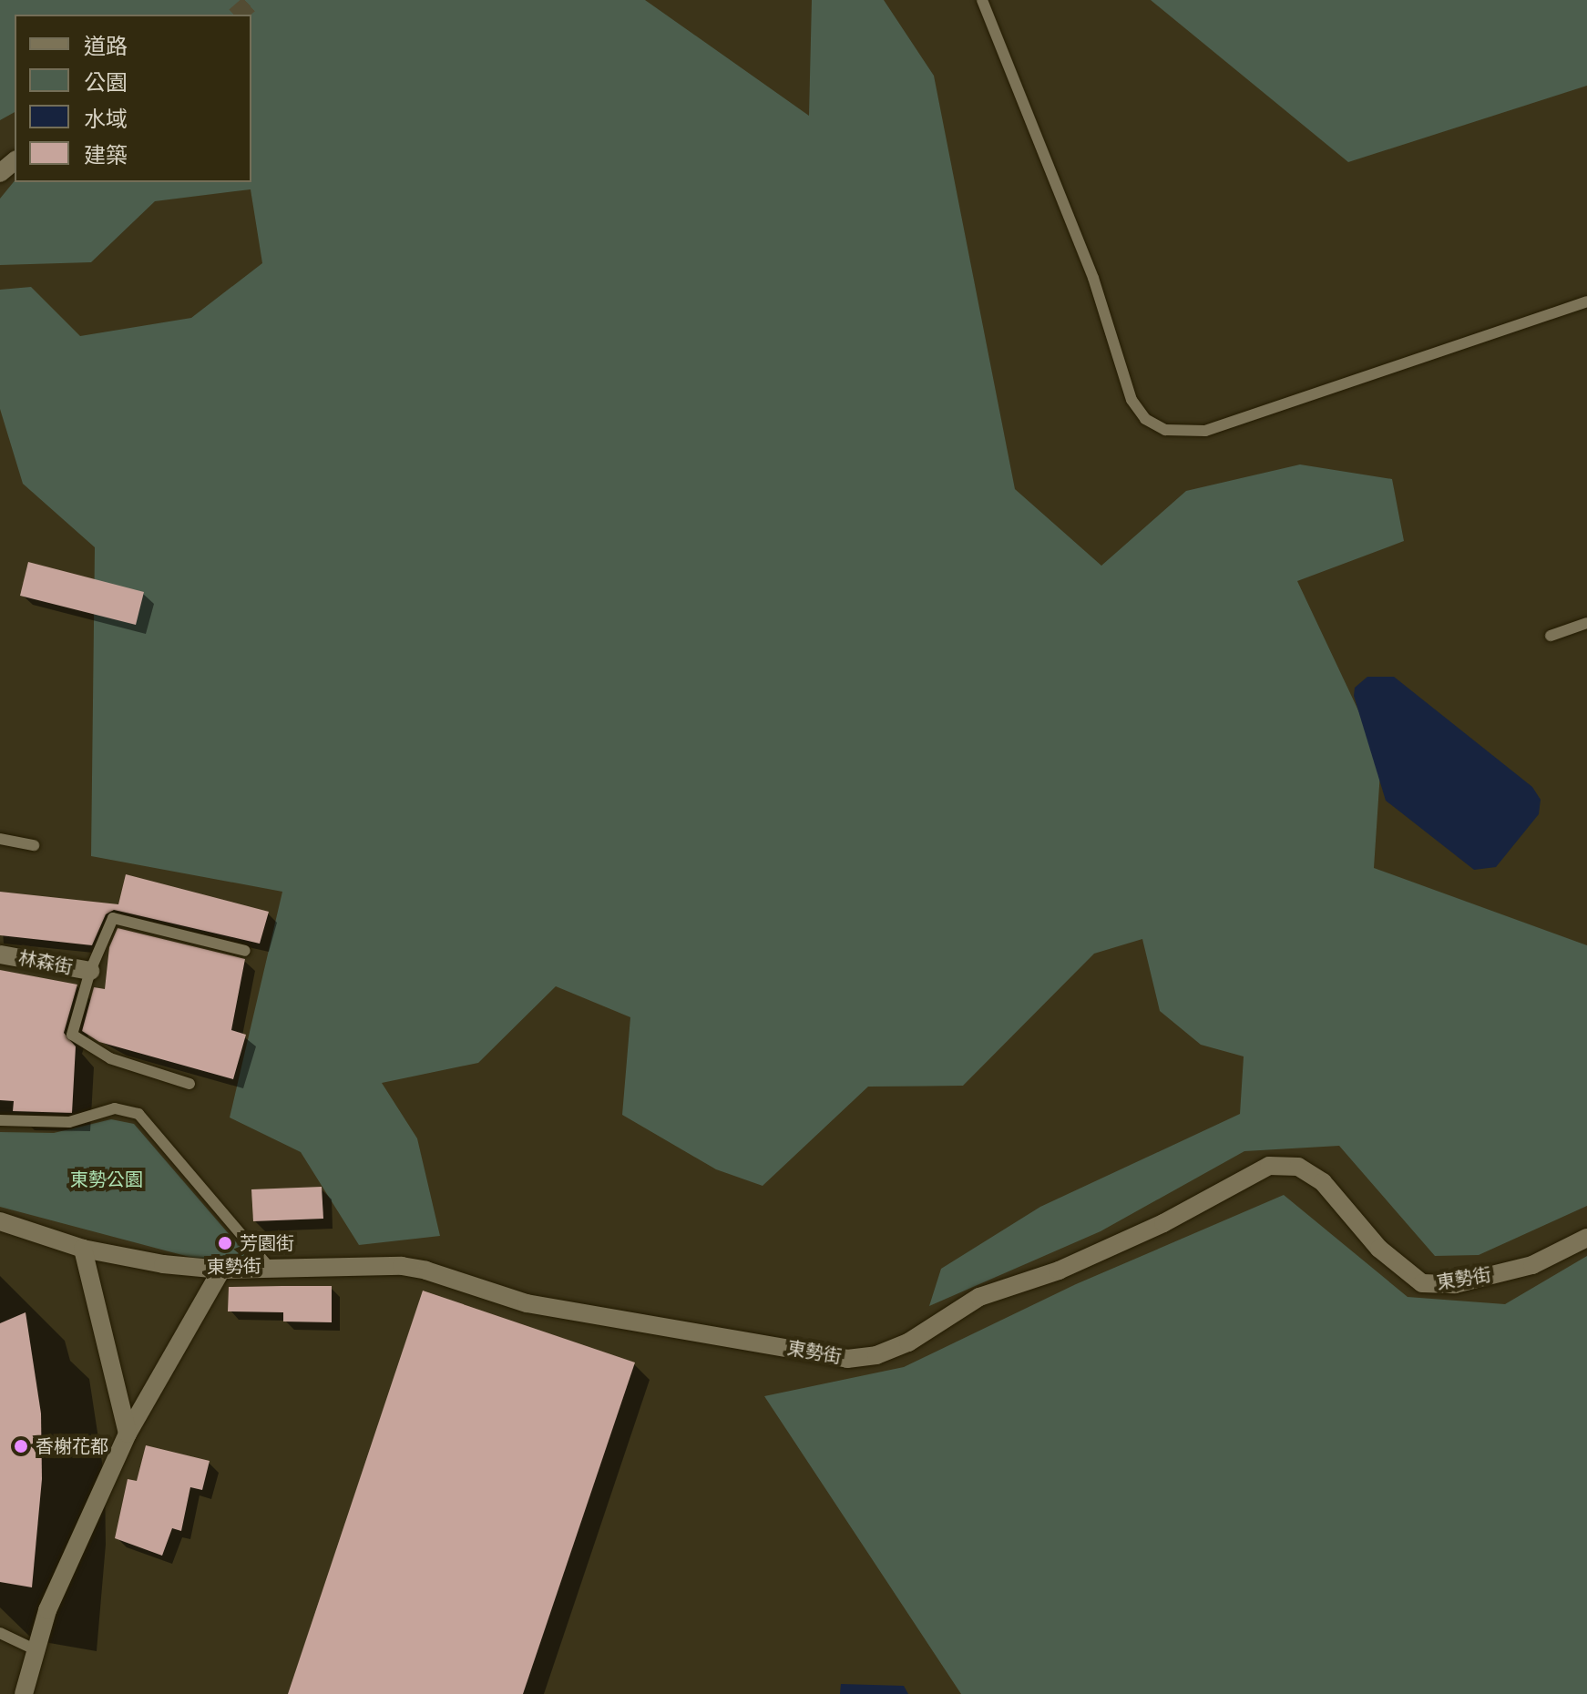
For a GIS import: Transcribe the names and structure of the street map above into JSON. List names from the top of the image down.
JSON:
{
  "streets": {
    "street": ["林森街", "東勢街"]
  },
  "parks": ["東勢公園"],
  "places": ["芳園街", "香榭花都"],
  "legend": [
    "道路",
    "公園",
    "水域",
    "建築"
  ]
}
